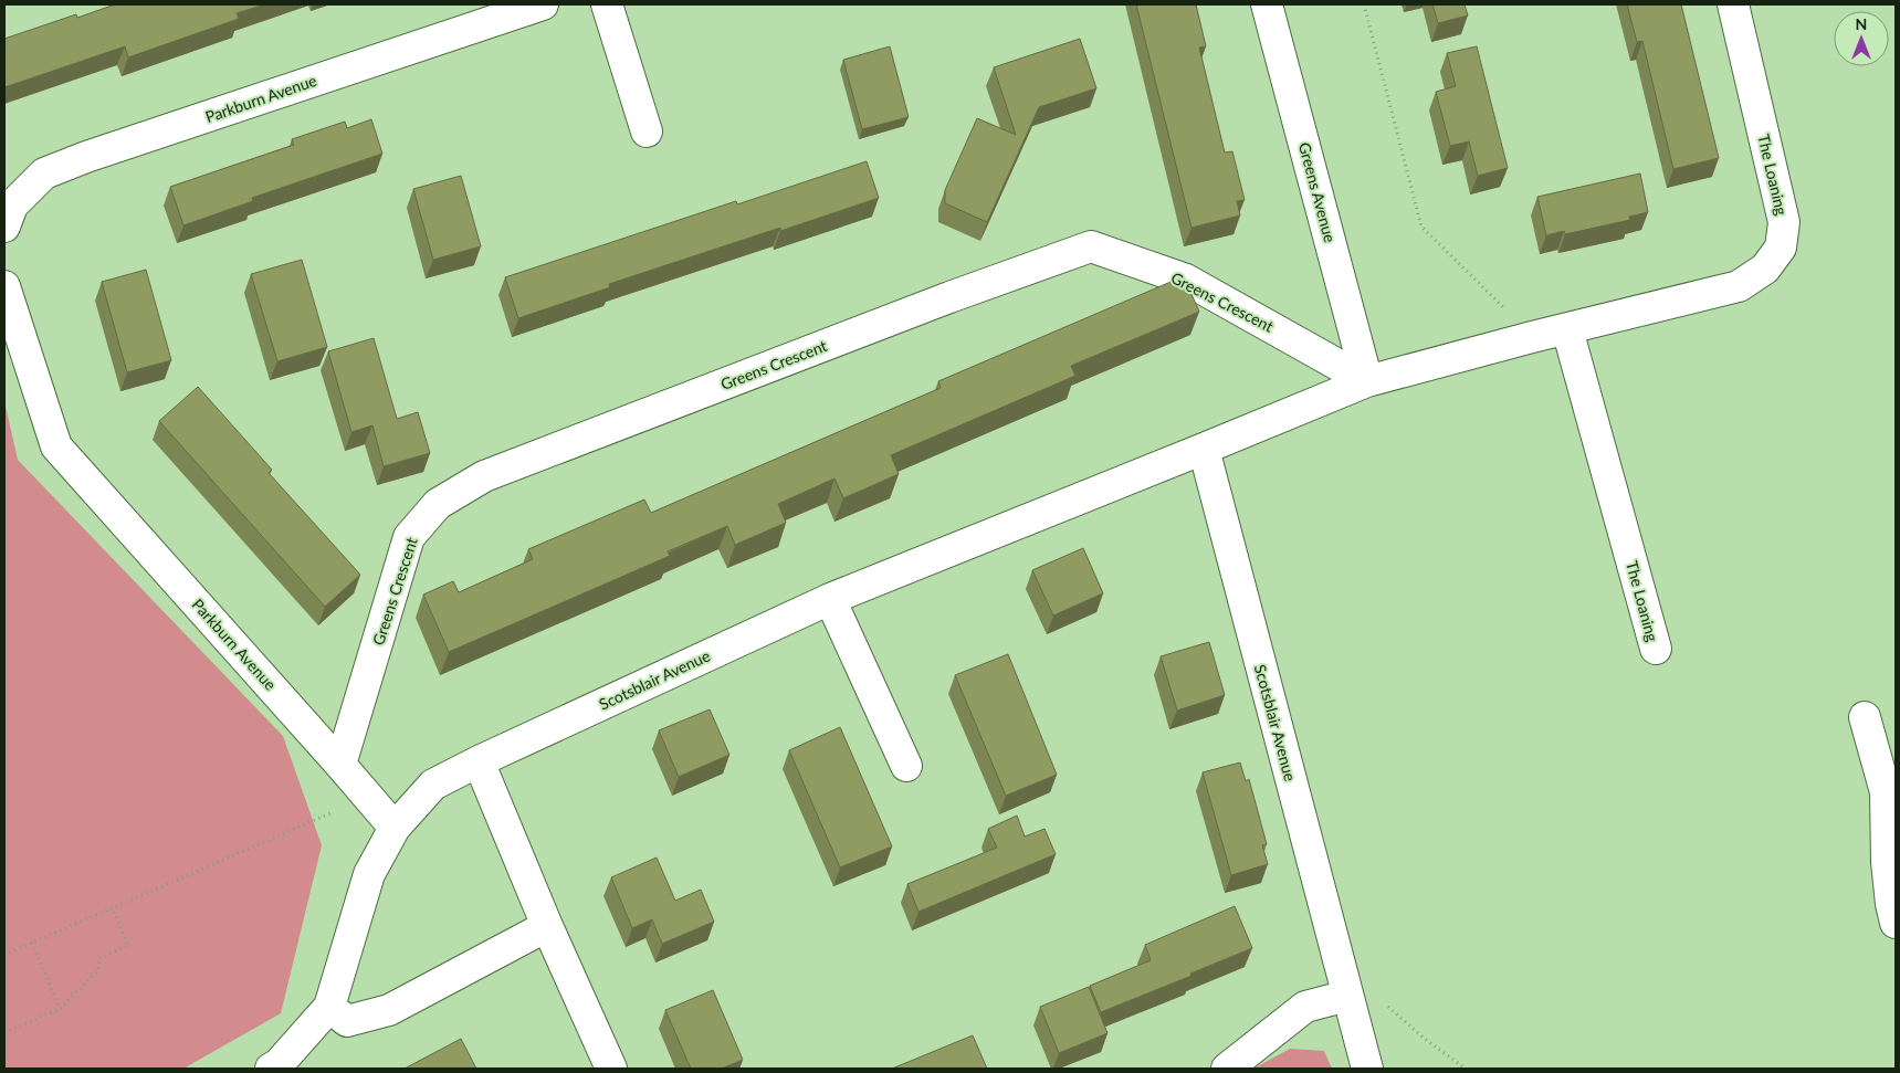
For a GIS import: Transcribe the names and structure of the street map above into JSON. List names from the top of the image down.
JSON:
{
  "streets": {
    "street": [
      "Parkburn Avenue",
      "The Loaning",
      "Greens Avenue",
      "Greens Crescent",
      "Scotsblair Avenue"
    ]
  },
  "crossings": [
    ["Parkburn Avenue", "Greens Crescent"],
    ["Parkburn Avenue", "Scotsblair Avenue"],
    ["The Loaning", "Greens Avenue"],
    ["The Loaning", "Greens Crescent"],
    ["The Loaning", "Scotsblair Avenue"],
    ["Greens Avenue", "Greens Crescent"],
    ["Greens Avenue", "Scotsblair Avenue"],
    ["Greens Crescent", "Scotsblair Avenue"]
  ],
  "north": "top"
}
